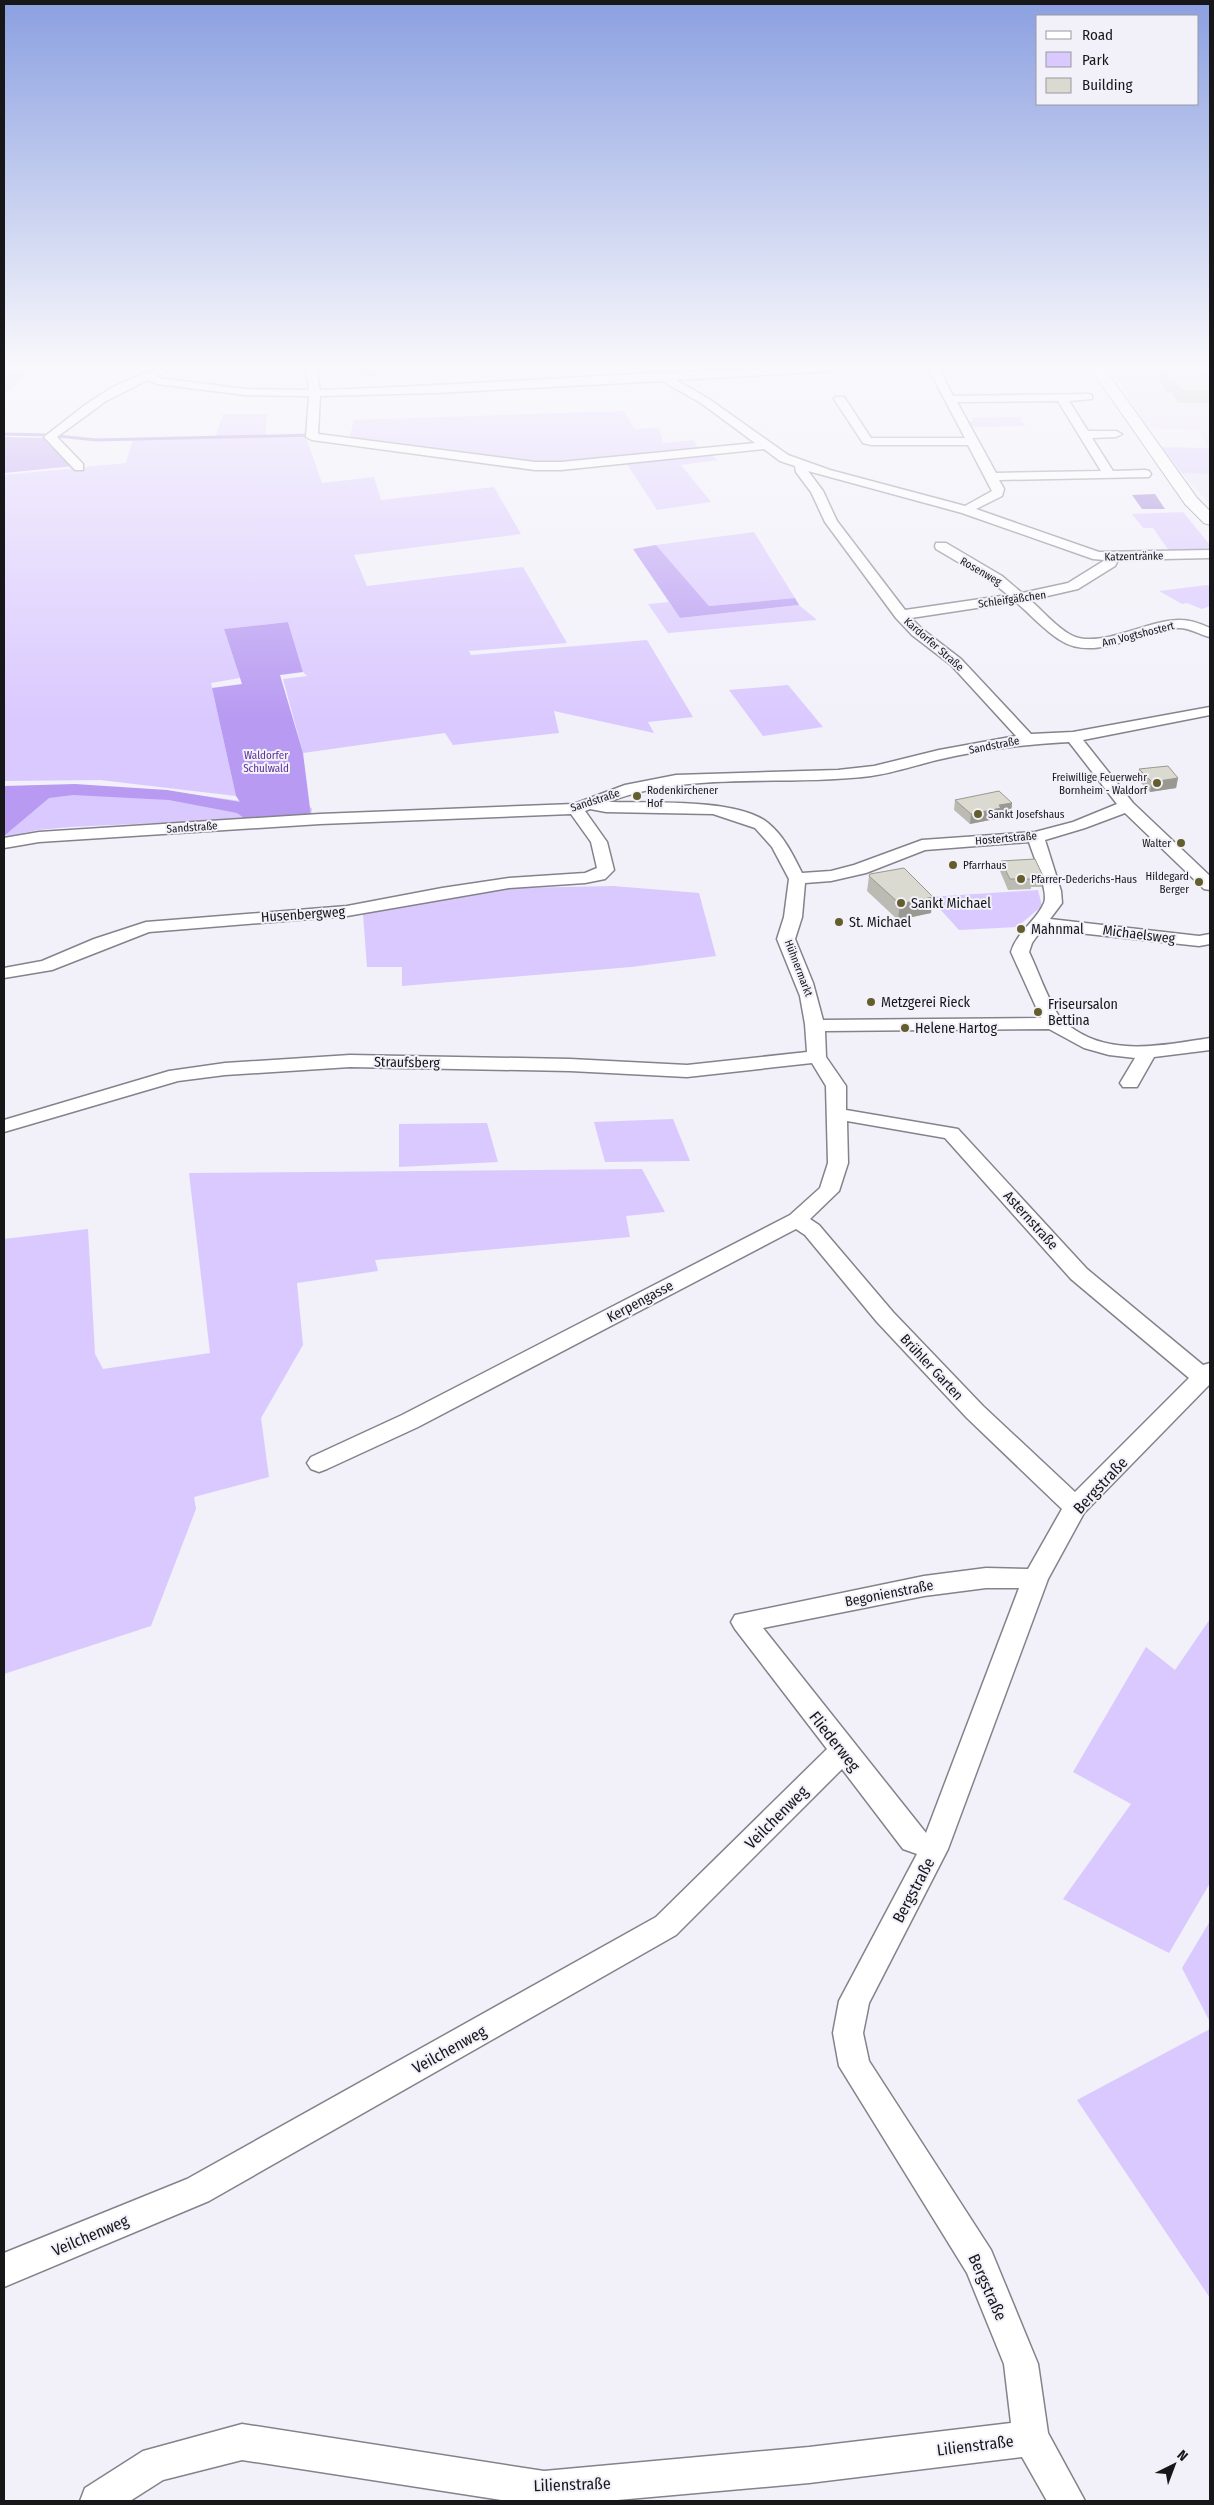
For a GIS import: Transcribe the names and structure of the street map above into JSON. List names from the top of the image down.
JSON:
{
  "streets": {
    "street": [
      "Katzentränke",
      "Rosenweg",
      "Schleifgäßchen",
      "Am Vogtshostert",
      "Kardorfer Straße",
      "Sandstraße",
      "Hostertstraße",
      "Husenbergweg",
      "Michaelsweg",
      "Hühnermarkt",
      "Straufsberg",
      "Asternstraße",
      "Kerpengasse",
      "Brühler Garten",
      "Bergstraße",
      "Begonienstraße",
      "Fliederweg",
      "Veilchenweg",
      "Lilienstraße"
    ]
  },
  "crossings": [
    ["Katzentränke", "Schleifgäßchen"],
    ["Rosenweg", "Schleifgäßchen"],
    ["Rosenweg", "Am Vogtshostert"],
    ["Schleifgäßchen", "Am Vogtshostert"],
    ["Schleifgäßchen", "Kardorfer Straße"],
    ["Kardorfer Straße", "Sandstraße"],
    ["Sandstraße", "Husenbergweg"],
    ["Hostertstraße", "Hühnermarkt"],
    ["Hühnermarkt", "Straufsberg"],
    ["Hühnermarkt", "Kerpengasse"],
    ["Straufsberg", "Kerpengasse"],
    ["Asternstraße", "Kerpengasse"],
    ["Asternstraße", "Bergstraße"],
    ["Kerpengasse", "Brühler Garten"],
    ["Brühler Garten", "Bergstraße"],
    ["Bergstraße", "Begonienstraße"],
    ["Bergstraße", "Fliederweg"],
    ["Bergstraße", "Lilienstraße"],
    ["Begonienstraße", "Fliederweg"],
    ["Fliederweg", "Veilchenweg"]
  ],
  "parks": ["Waldorfer Schulwald"],
  "places": [
    "Freiwillige Feuerwehr Bornheim - Waldorf",
    "Rodenkirchener Hof",
    "Sankt Josefshaus",
    "Walter",
    "Pfarrhaus",
    "Pfarrer-Dederichs-Haus",
    "Hildegard Berger",
    "Sankt Michael",
    "St. Michael",
    "Mahnmal",
    "Metzgerei Rieck",
    "Friseursalon Bettina",
    "Helene Hartog"
  ],
  "legend": ["Road", "Park", "Building"],
  "north": "top right"
}
